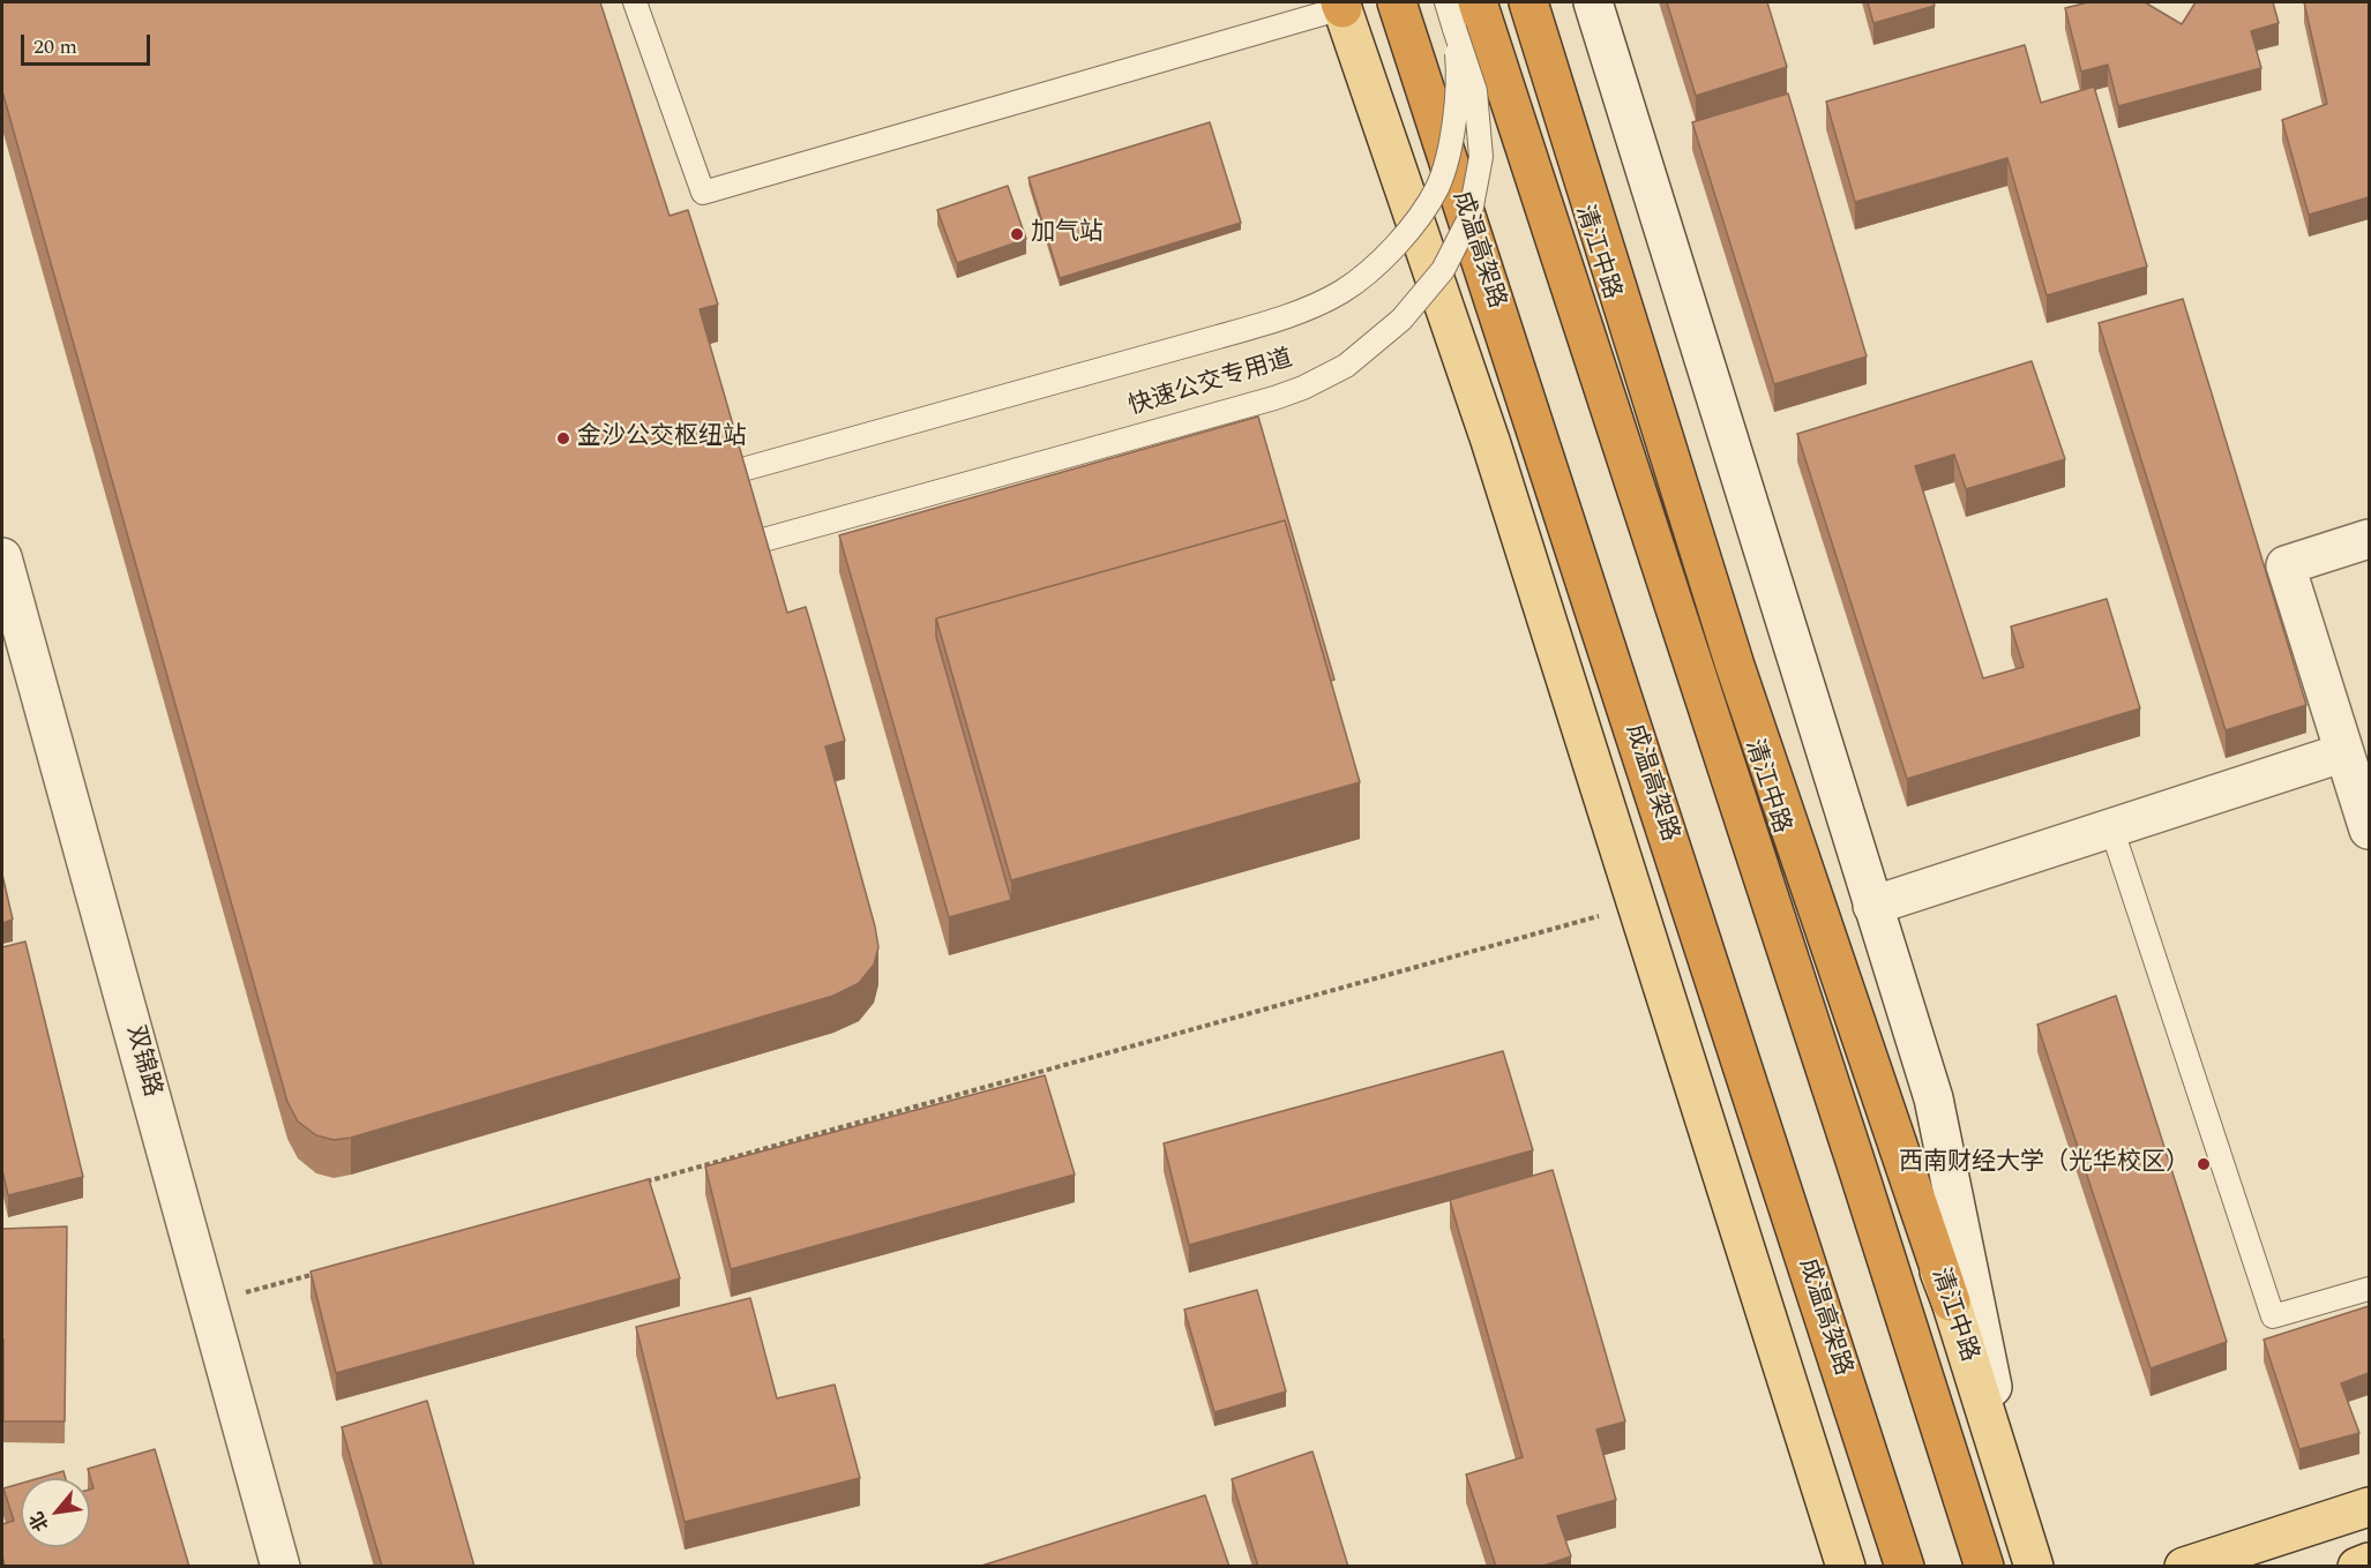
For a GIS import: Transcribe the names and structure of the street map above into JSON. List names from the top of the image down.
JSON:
{
  "streets": {
    "highway": ["成温高架路"],
    "main road": ["清江中路"],
    "street": ["双锦路"],
    "lane": ["快速公交专用道"]
  },
  "places": ["加气站", "金沙公交枢纽站", "西南财经大学（光华校区）"],
  "scale_bar": "20 m",
  "north": "bottom left"
}
